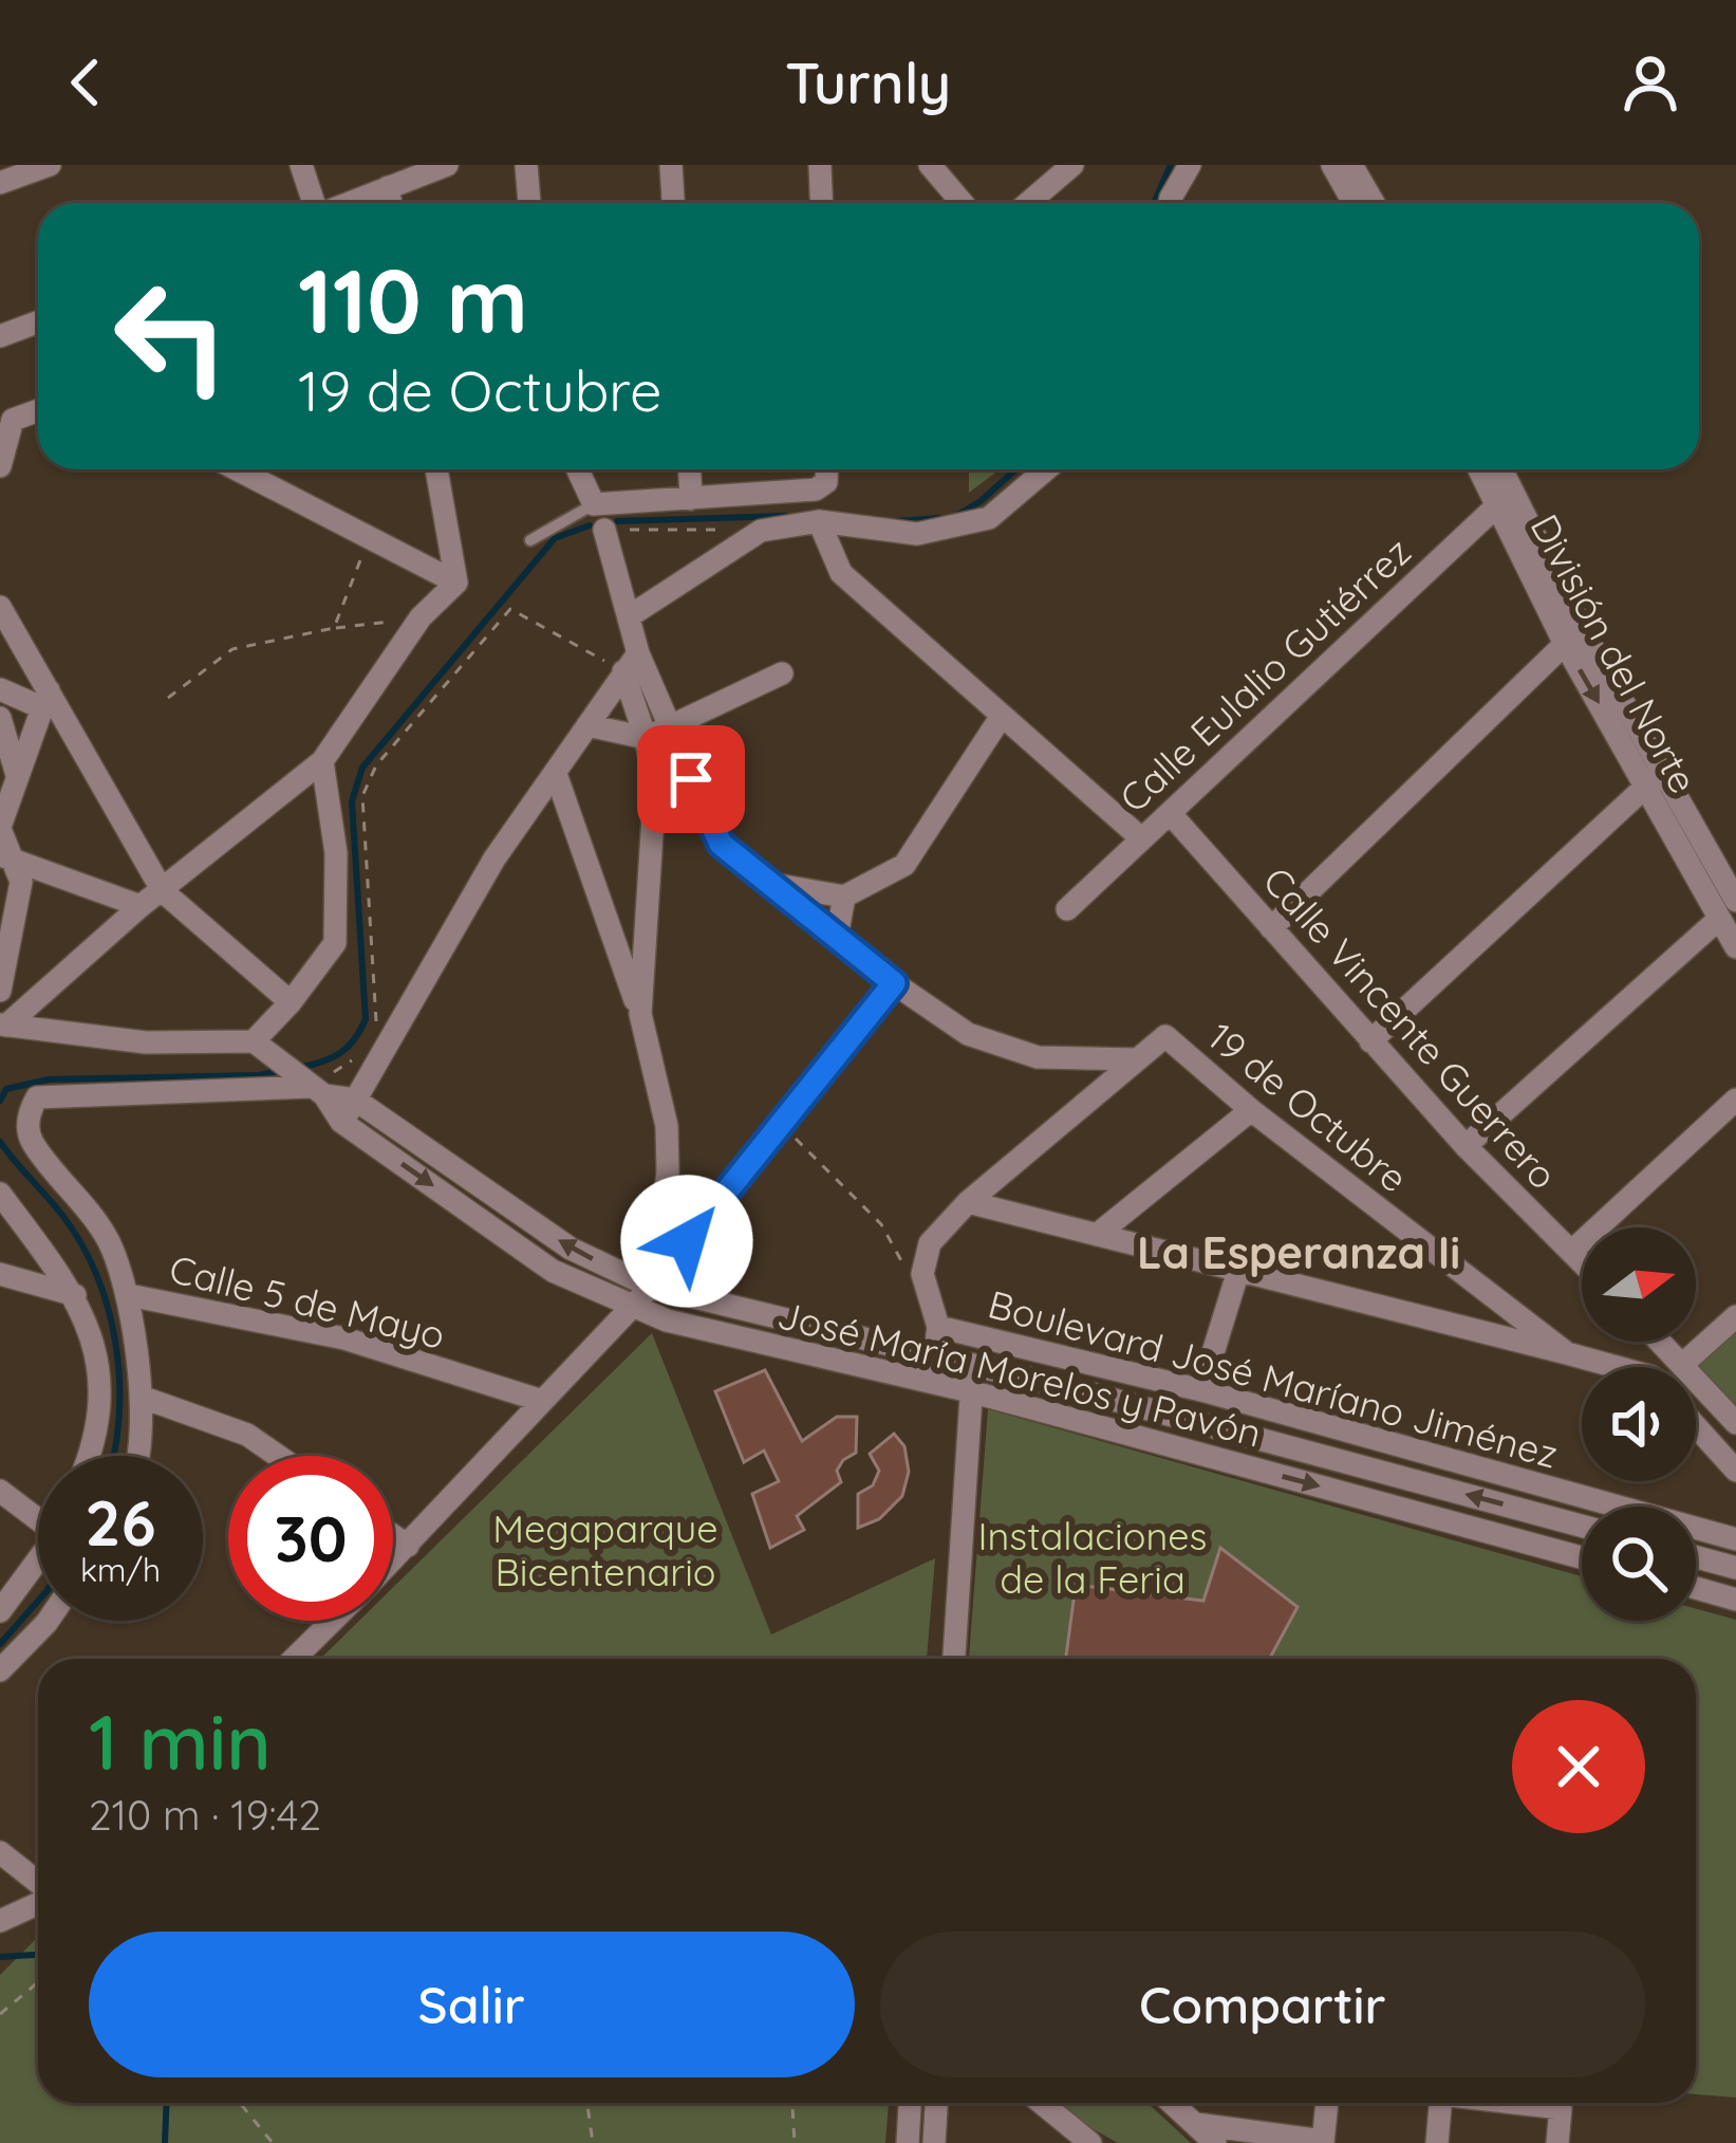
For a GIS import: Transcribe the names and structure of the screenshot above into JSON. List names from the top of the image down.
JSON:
{
  "streets": {
    "street": [
      "División del Norte",
      "Calle Eulalio Gutiérrez",
      "Calle Vincente Guerrero",
      "19 de Octubre",
      "Calle 5 de Mayo",
      "José María Morelos y Pavón",
      "Boulevard José Maríano Jiménez"
    ]
  },
  "crossings": [
    ["División del Norte", "Calle Eulalio Gutiérrez"],
    ["Calle Eulalio Gutiérrez", "Calle Vincente Guerrero"]
  ],
  "districts": ["La Esperanza Ii"],
  "parks": ["Megaparque Bicentenario", "Instalaciones de la Feria"],
  "north": "right",
  "page": {
    "header": "Turnly",
    "turn": ["110 m", "19 de Octubre"],
    "speed": "26 km/h",
    "limit": "30",
    "heading": ["1 min", "210 m · 19:42"],
    "buttons": ["Salir", "Compartir"]
  }
}
